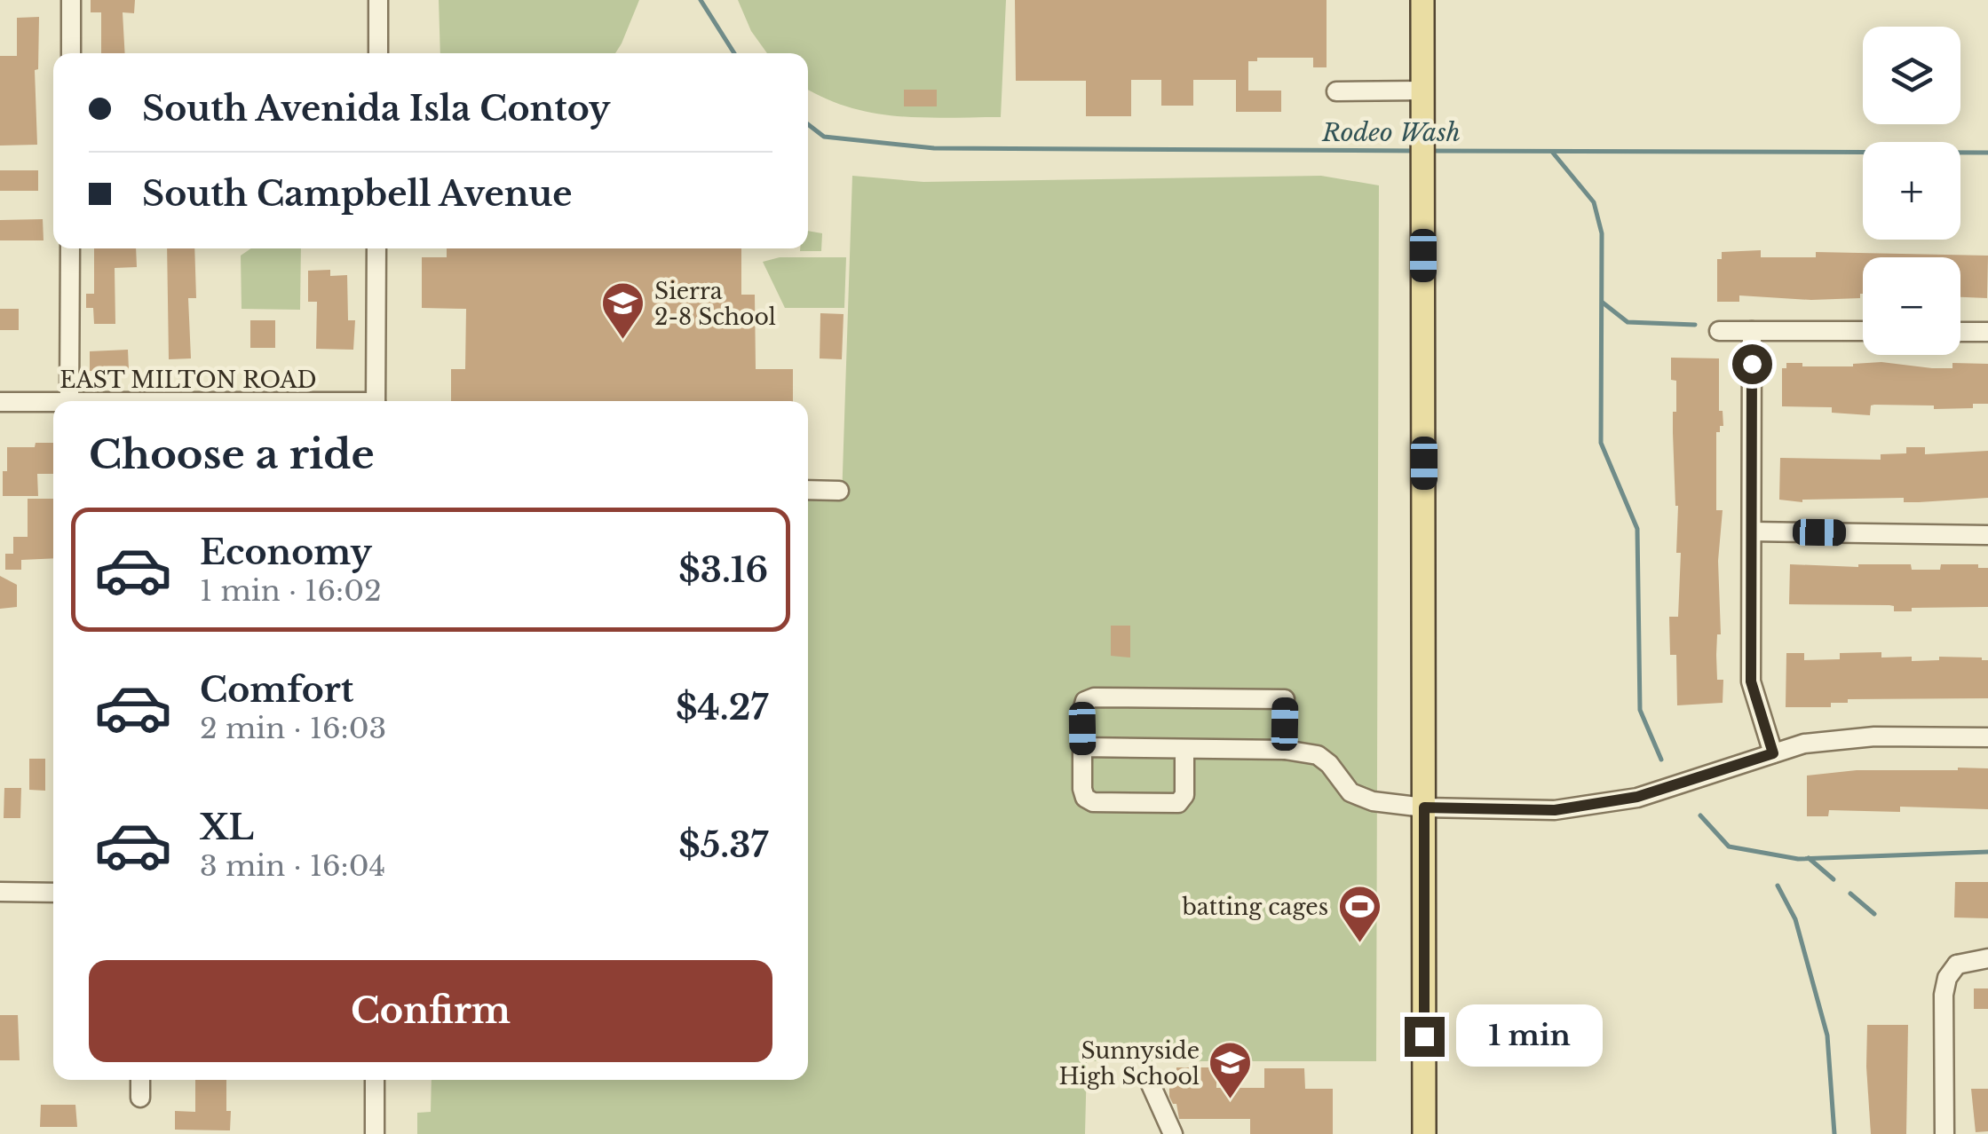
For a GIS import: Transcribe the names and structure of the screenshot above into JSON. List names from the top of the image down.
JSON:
{
  "streets": {
    "street": ["EAST MILTON ROAD"]
  },
  "water": ["Rodeo Wash"],
  "places": {
    "school or university": ["Sierra 2-8 School", "Sunnyside High School"],
    "sports": ["batting cages"]
  },
  "page": {
    "map_buttons": ["+", "−"],
    "banner": ["South Avenida Isla Contoy", "South Campbell Avenue"],
    "heading": "Choose a ride",
    "list": [
      {
        "name": "Economy",
        "note": "1 min · 16:02",
        "value": "$3.16"
      },
      {
        "name": "Comfort",
        "note": "2 min · 16:03",
        "value": "$4.27"
      },
      {
        "name": "XL",
        "note": "3 min · 16:04",
        "value": "$5.37"
      }
    ],
    "buttons": "Confirm",
    "bubble": "1 min"
  }
}
